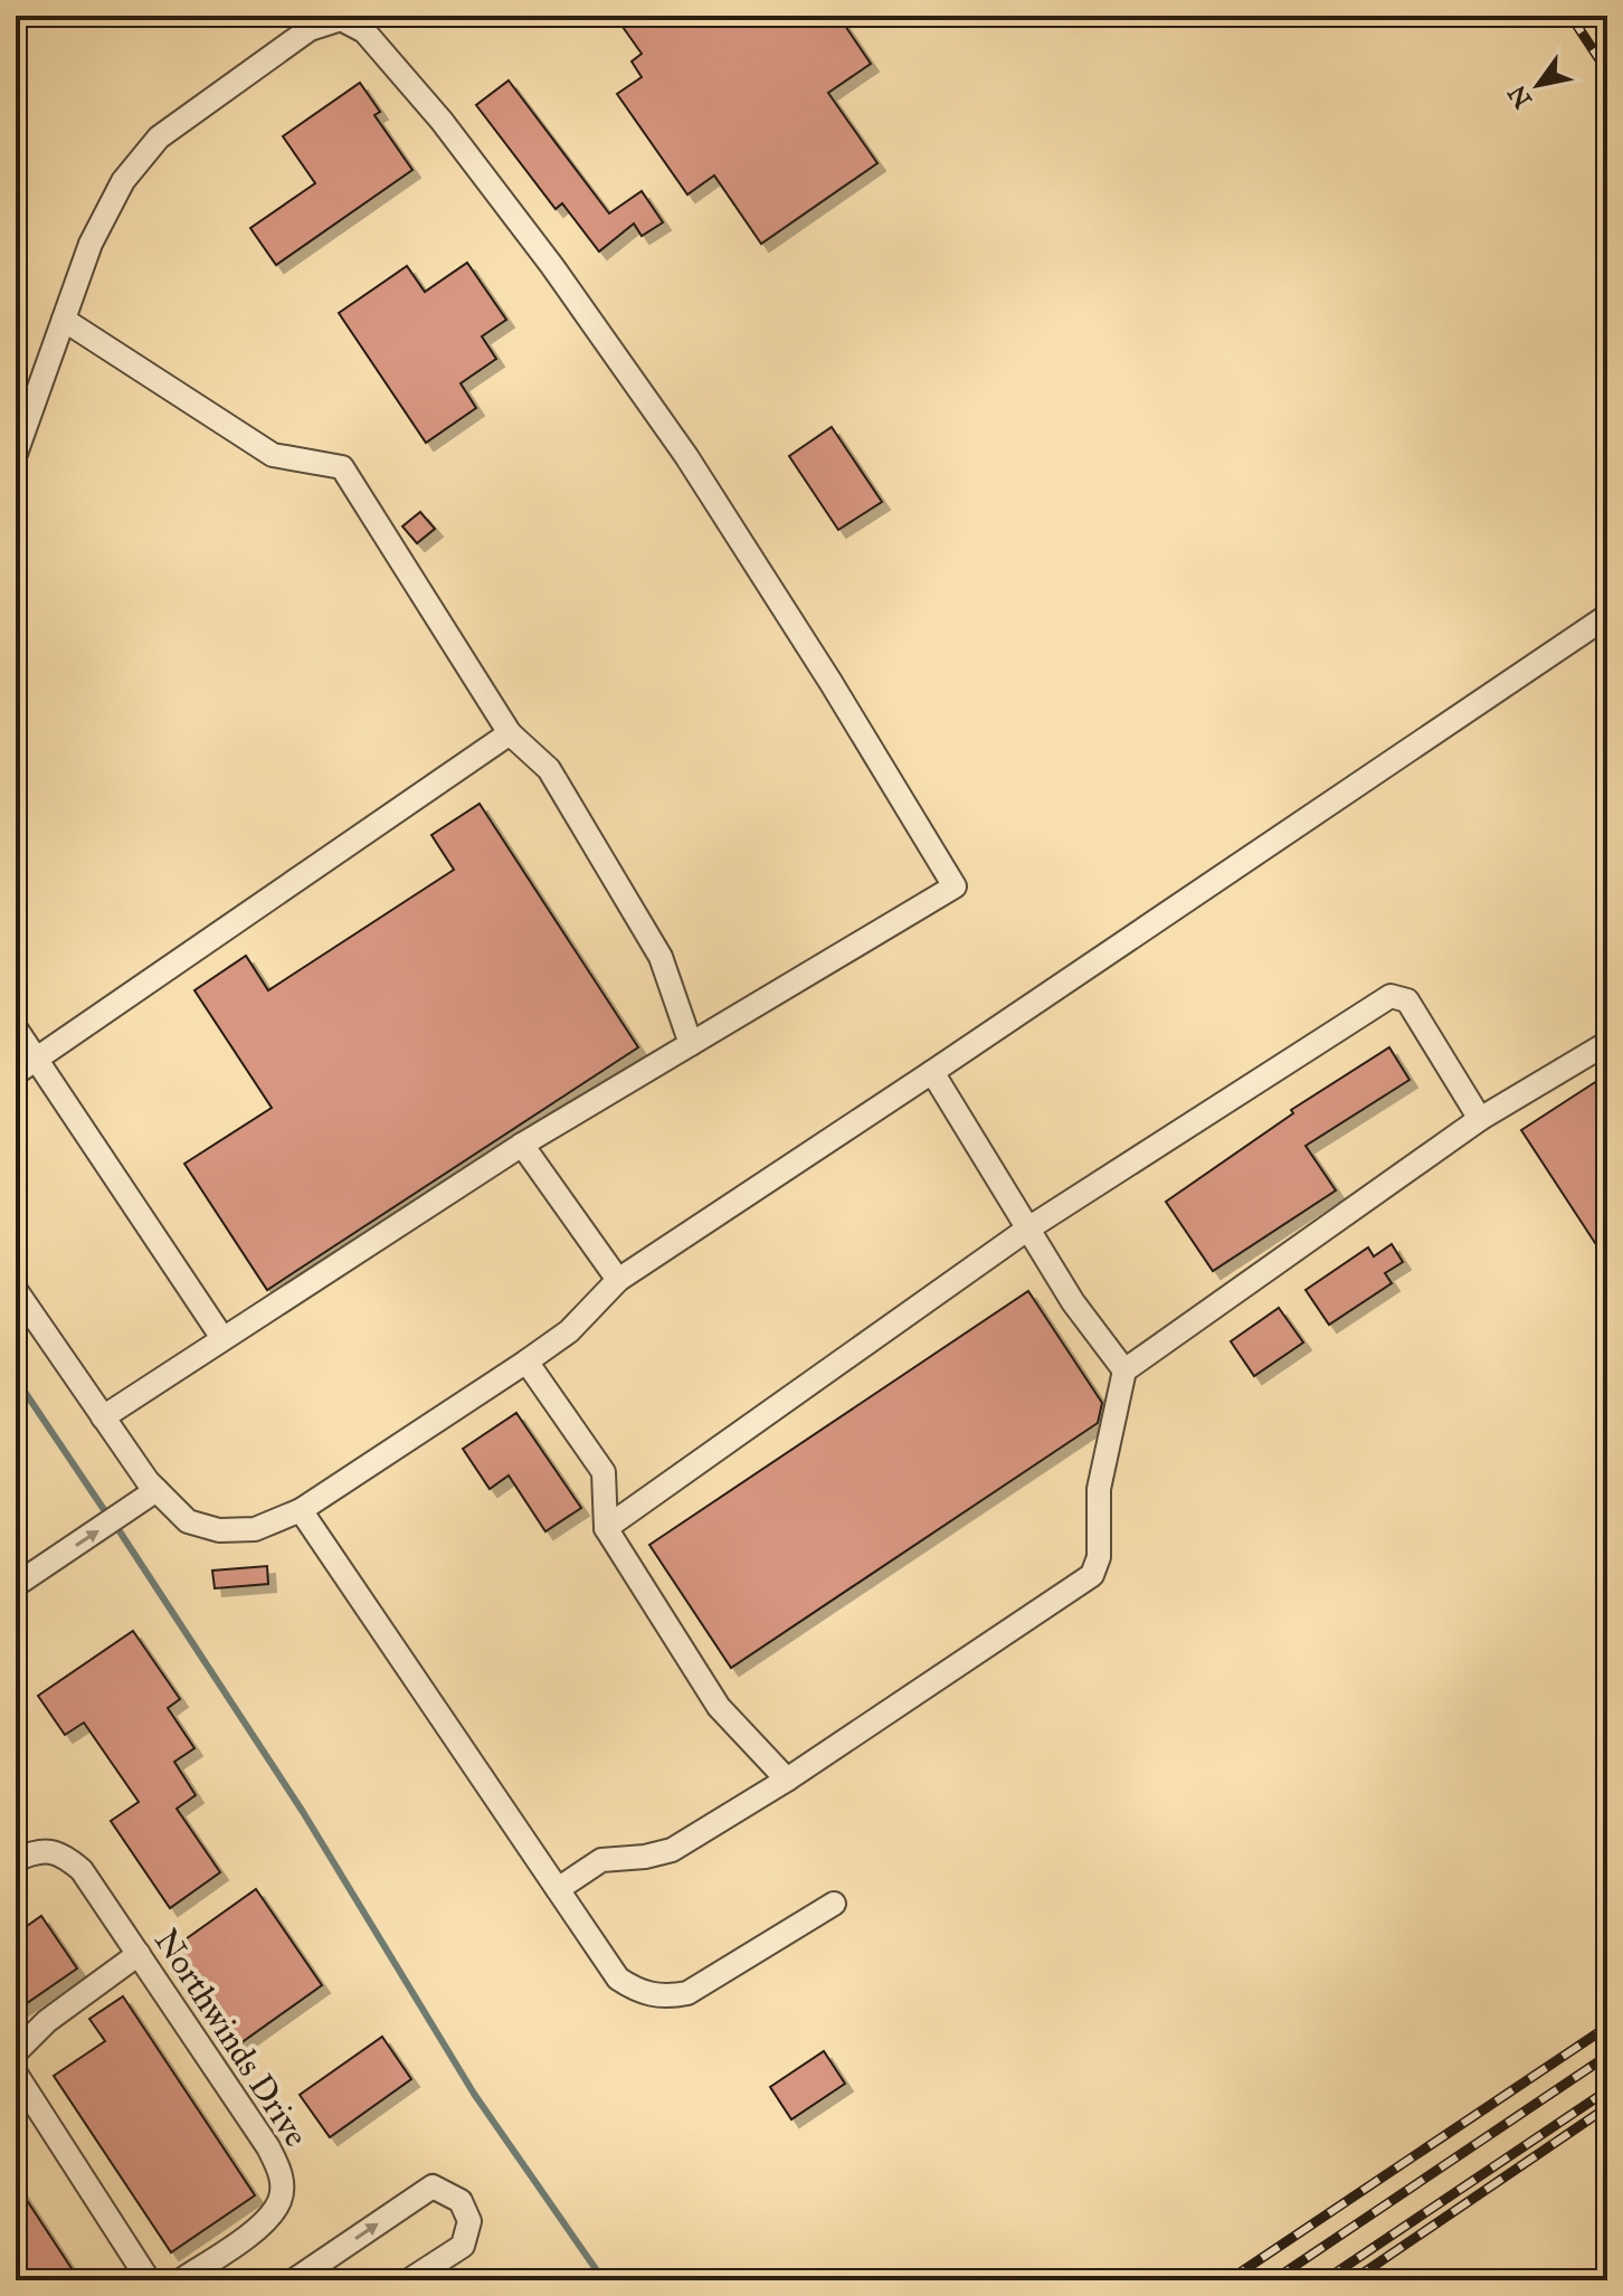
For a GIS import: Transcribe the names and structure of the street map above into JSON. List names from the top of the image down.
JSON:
{
  "streets": {
    "street": ["Northwinds Drive"]
  },
  "north": "bottom left"
}
